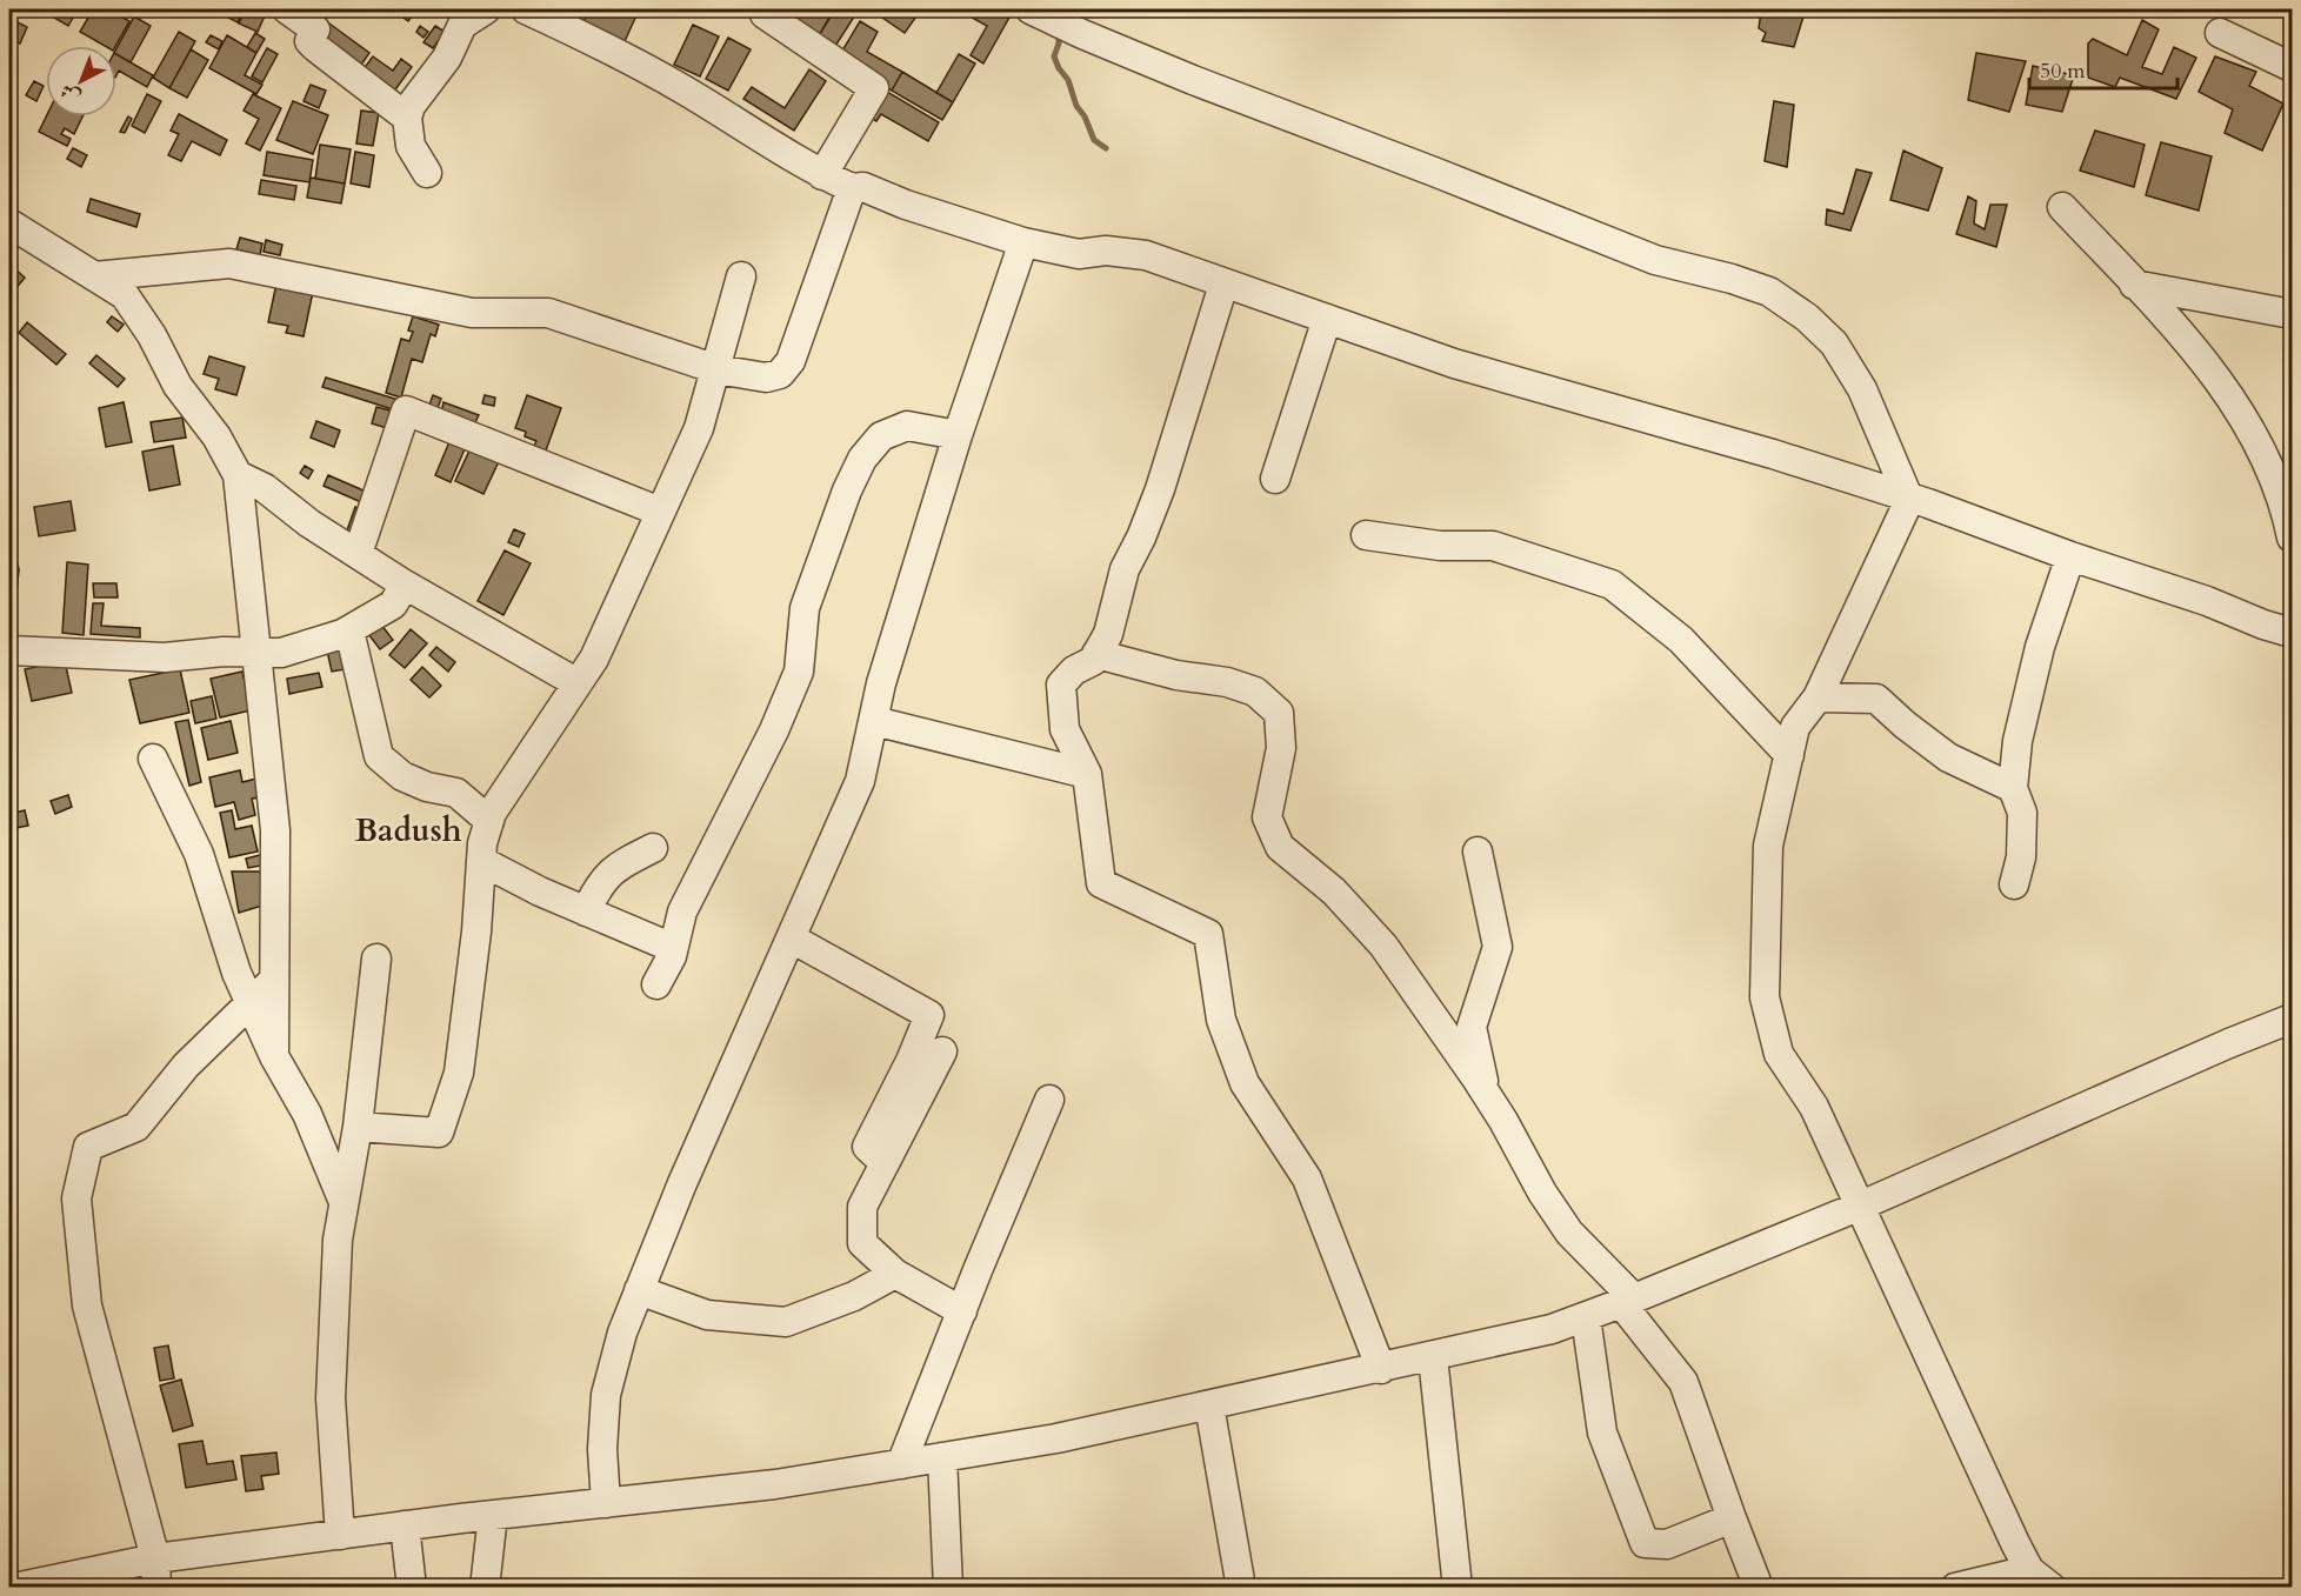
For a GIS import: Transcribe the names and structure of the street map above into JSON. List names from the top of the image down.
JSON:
{
  "districts": ["Badush"],
  "scale_bar": "50 m",
  "north": "bottom left"
}
